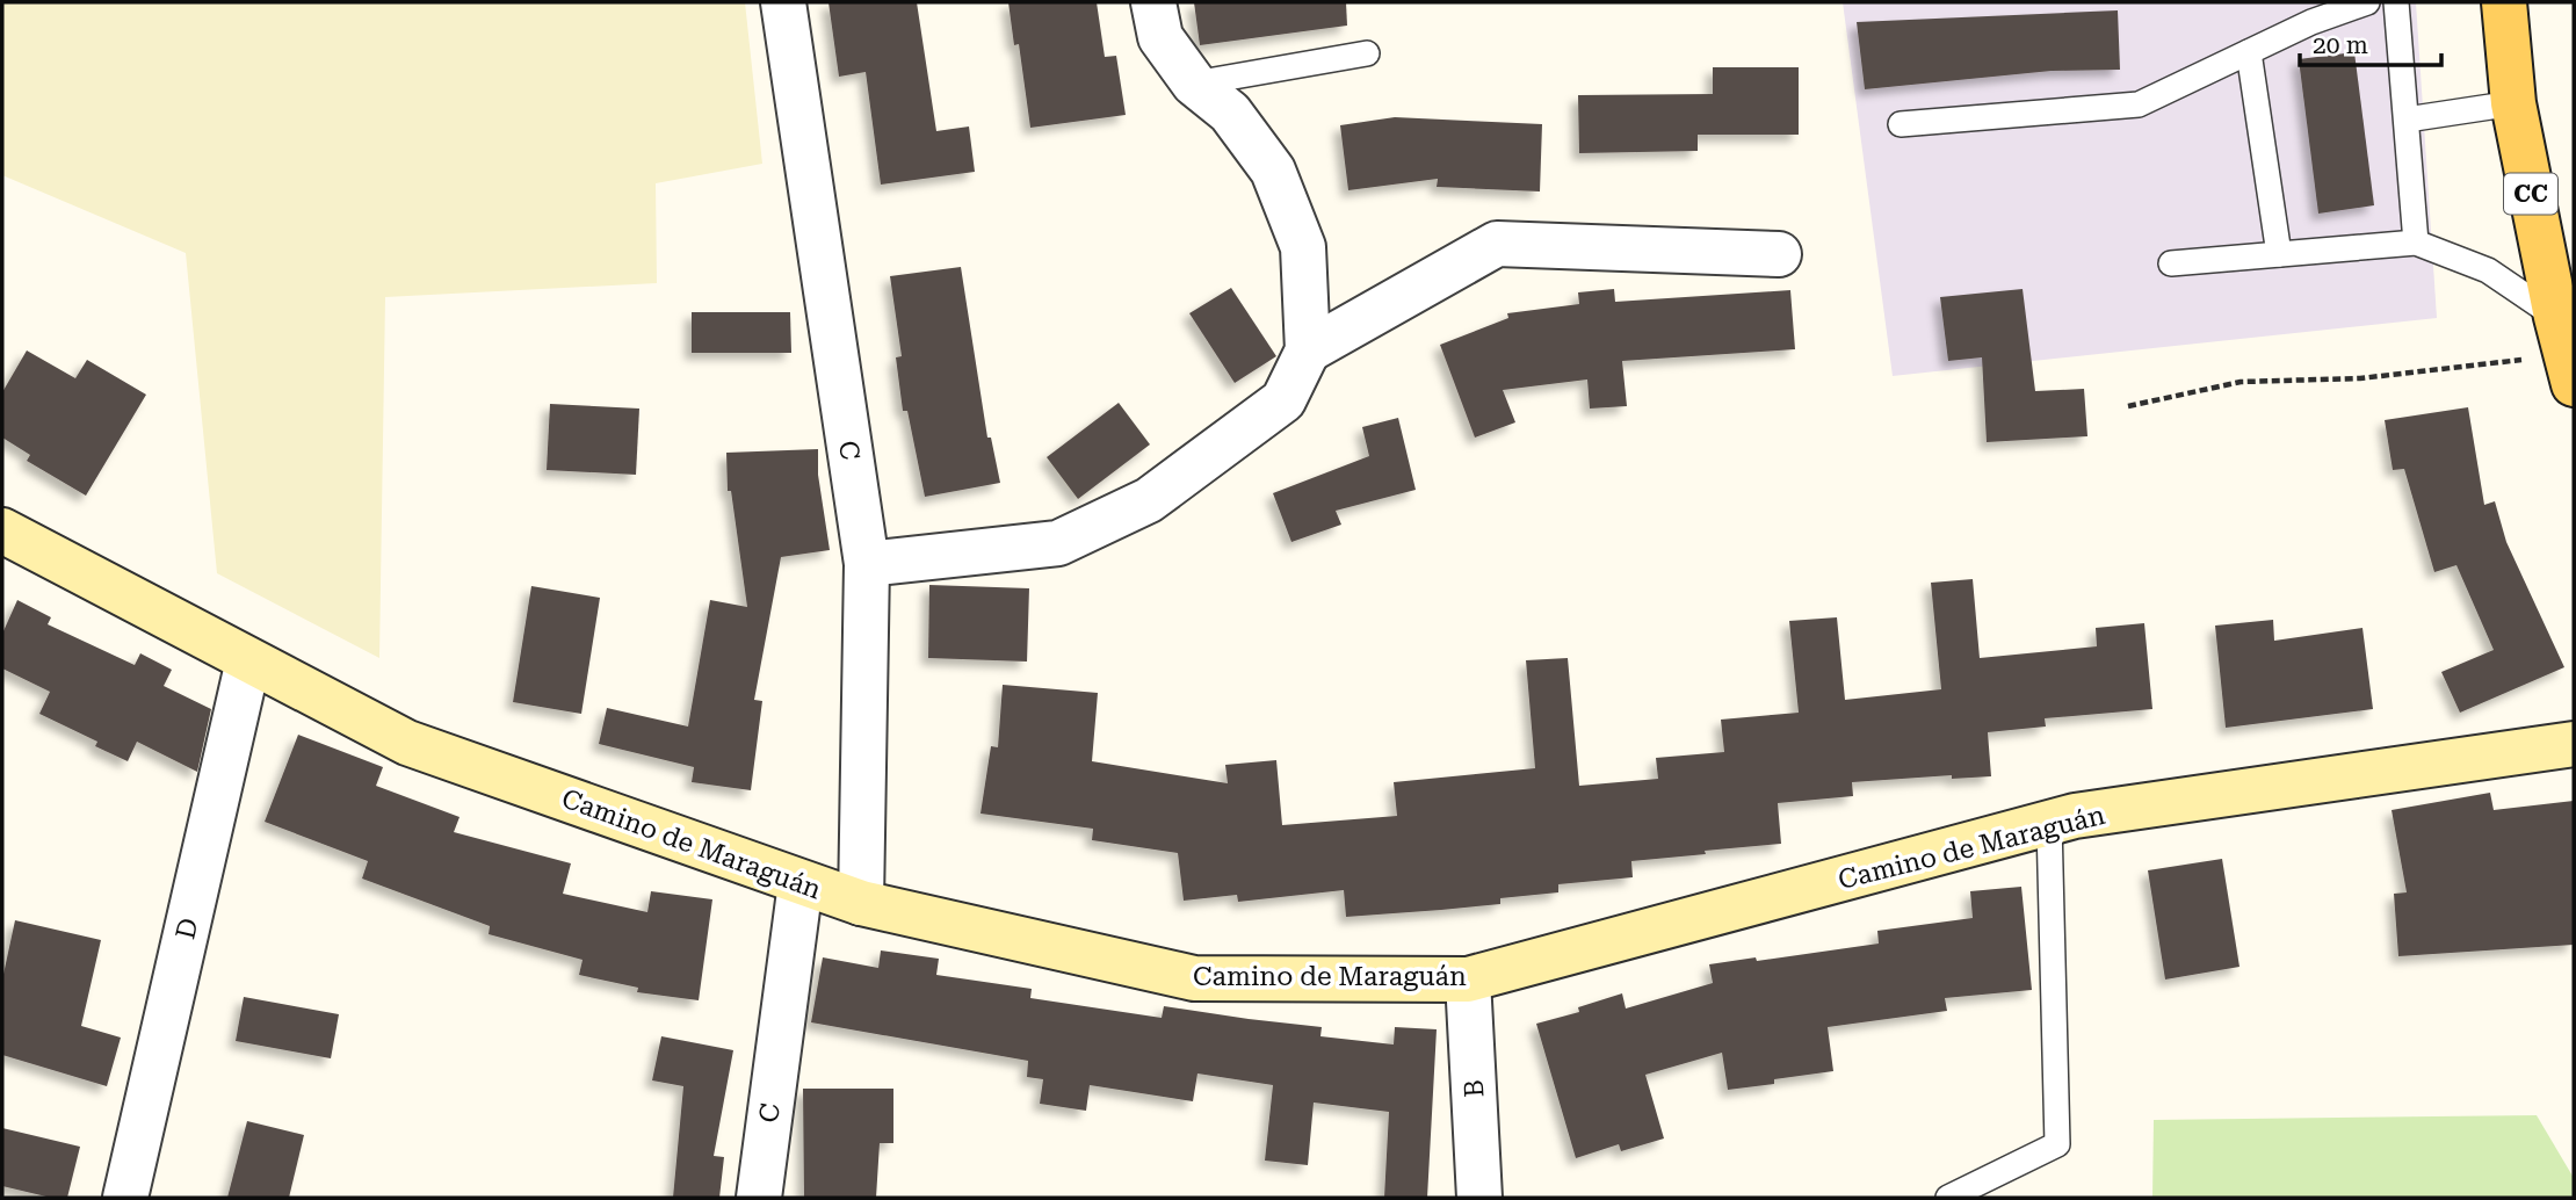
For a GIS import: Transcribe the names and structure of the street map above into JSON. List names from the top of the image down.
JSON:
{
  "streets": {
    "main road": ["CC"],
    "street": [
      "C",
      "Camino de Maraguán",
      "D",
      "B"
    ]
  },
  "crossings": [
    ["C", "Camino de Maraguán"],
    ["Camino de Maraguán", "D"],
    ["Camino de Maraguán", "B"]
  ],
  "scale_bar": "20 m"
}
